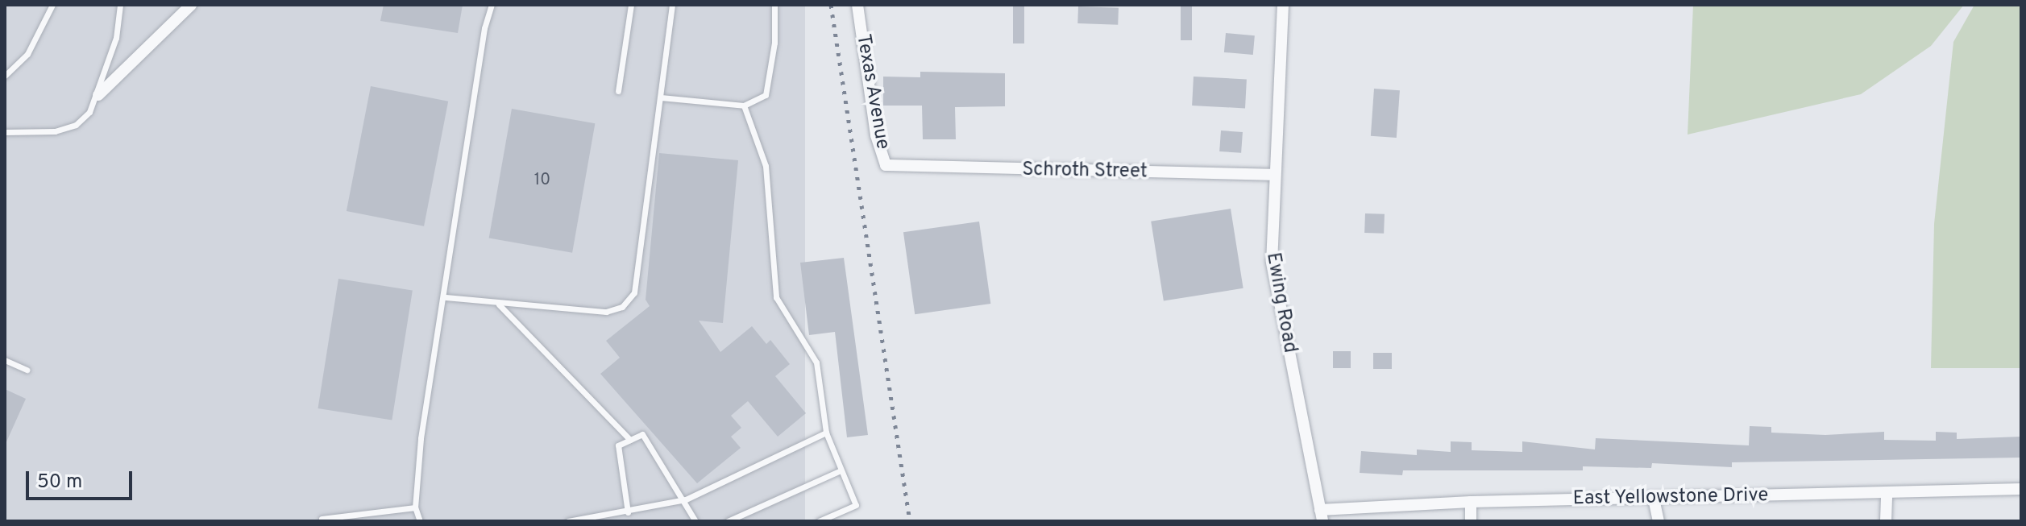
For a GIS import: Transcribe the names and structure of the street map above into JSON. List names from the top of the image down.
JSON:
{
  "streets": {
    "street": [
      "Texas Avenue",
      "Schroth Street",
      "Ewing Road",
      "East Yellowstone Drive"
    ]
  },
  "crossings": [
    ["Texas Avenue", "Schroth Street"],
    ["Schroth Street", "Ewing Road"],
    ["Ewing Road", "East Yellowstone Drive"]
  ],
  "house_numbers": ["10"],
  "scale_bar": "50 m"
}
